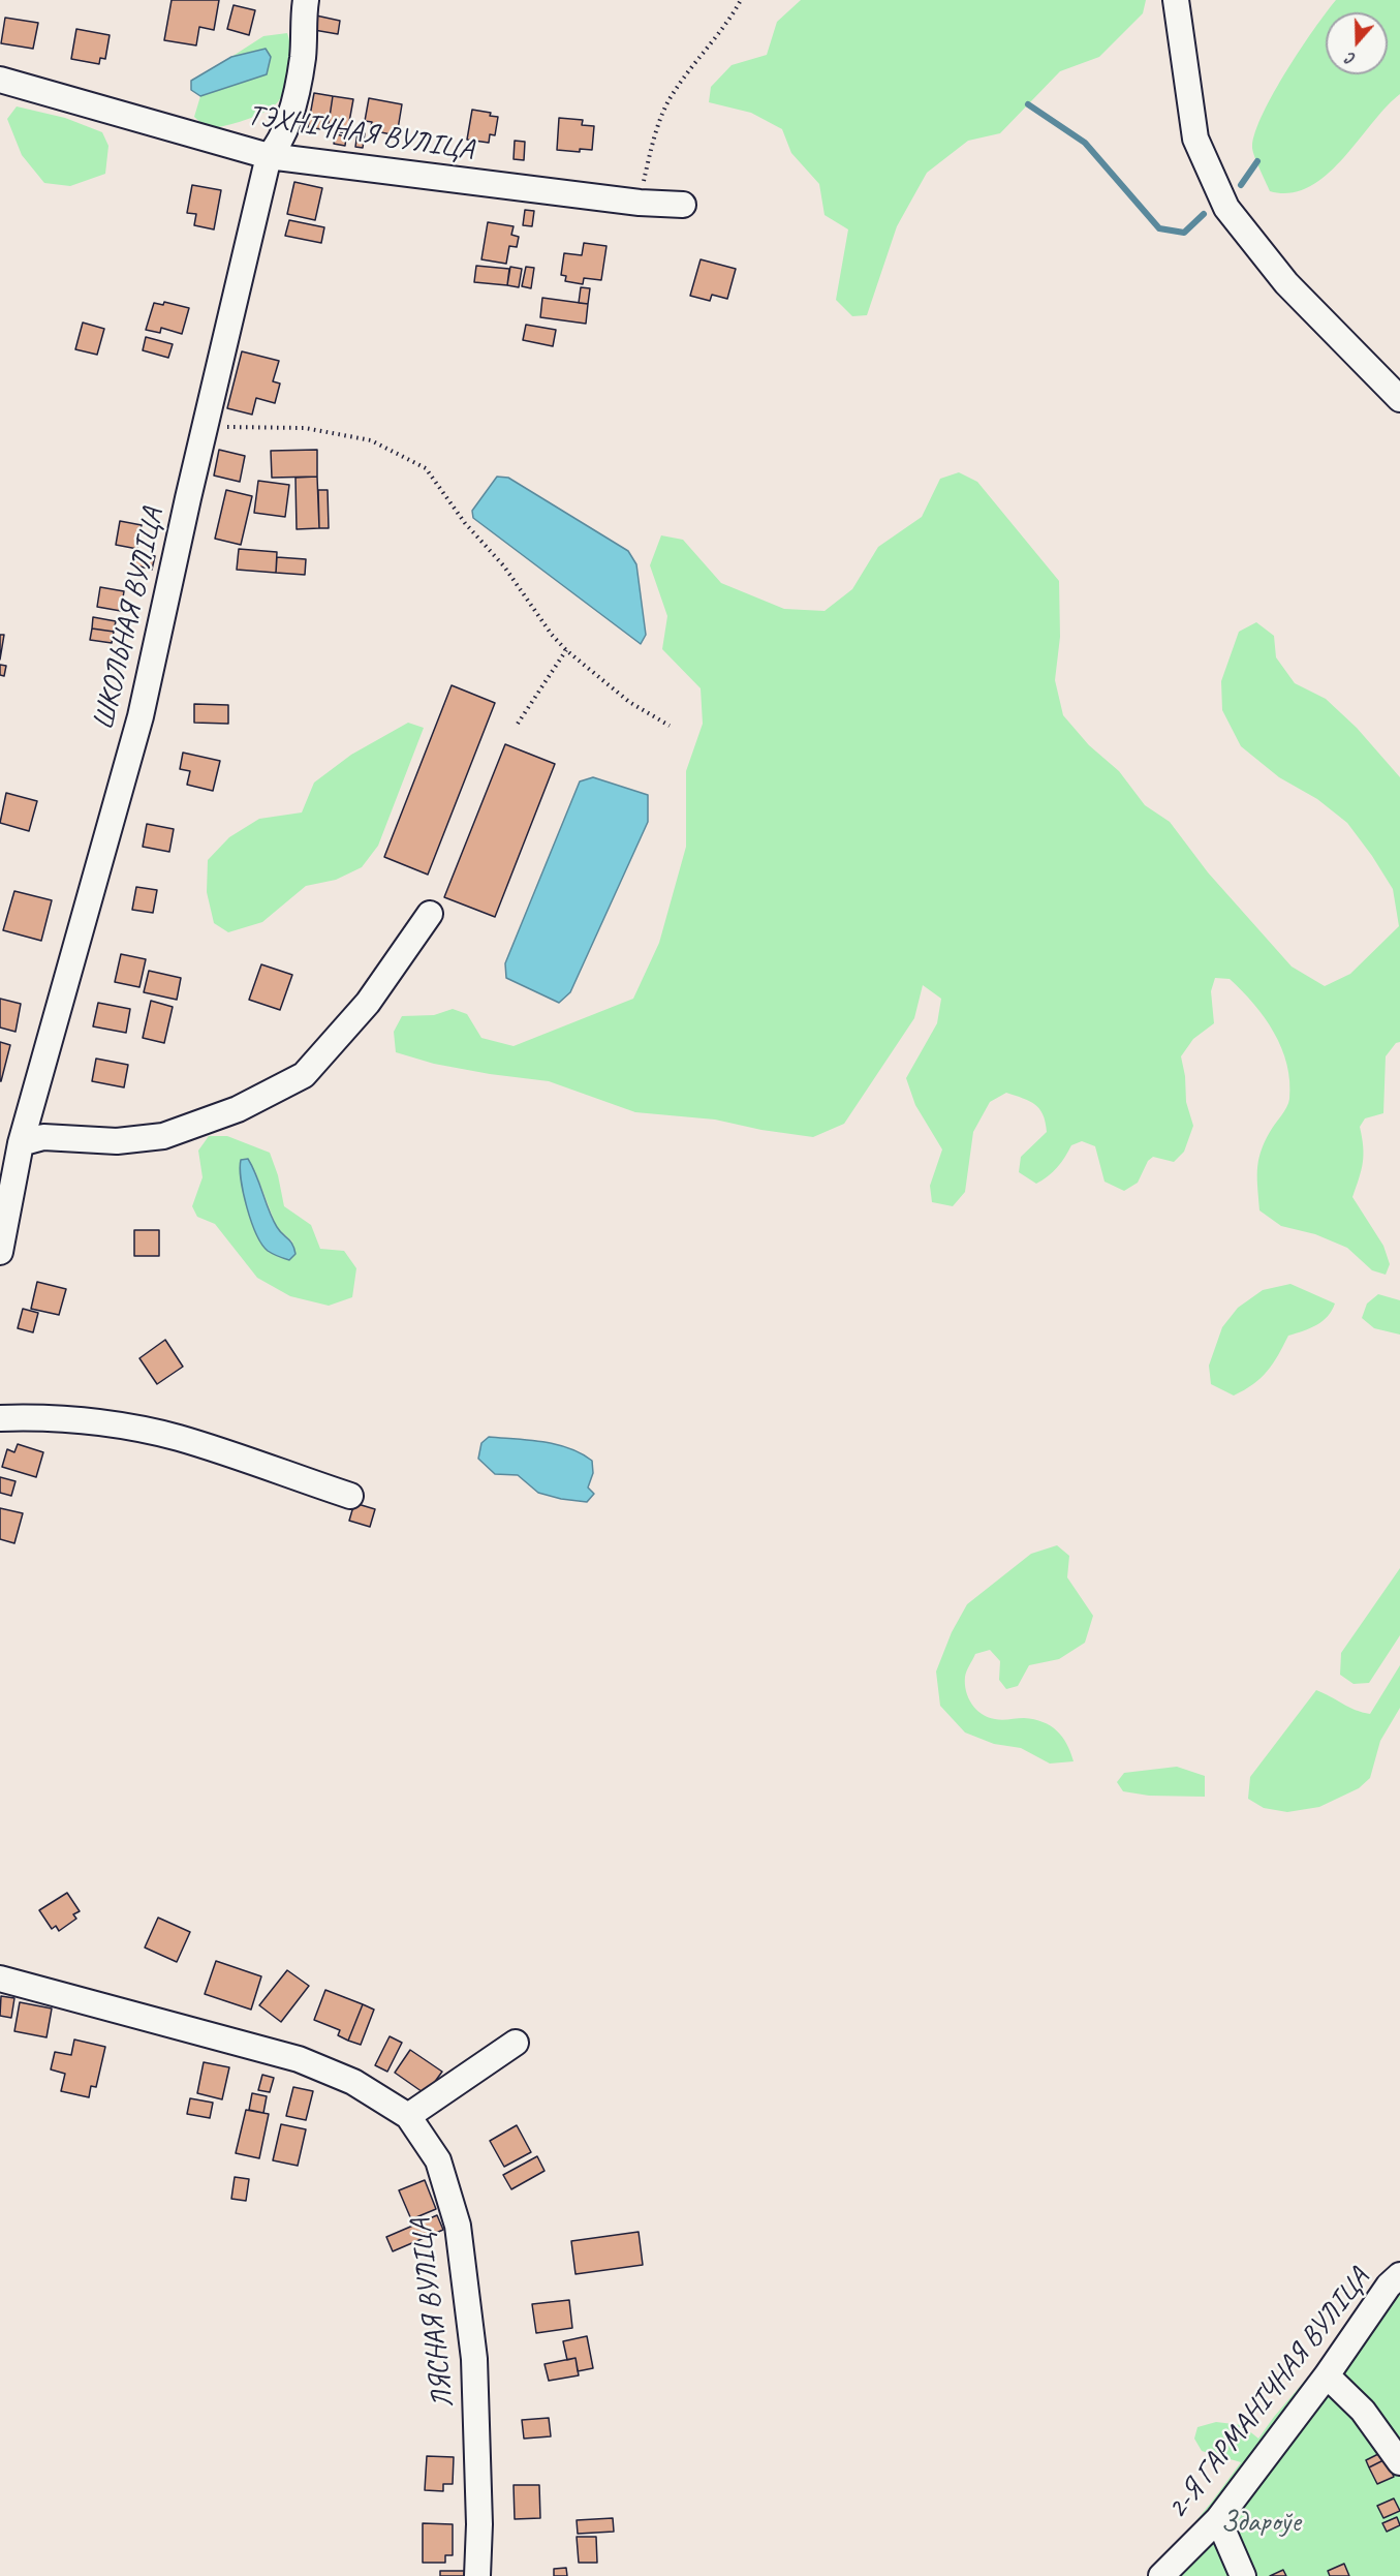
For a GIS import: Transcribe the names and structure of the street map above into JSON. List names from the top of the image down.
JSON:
{
  "streets": {
    "street": [
      "ТЭХНІЧНАЯ ВУЛІЦА",
      "ШКОЛЬНАЯ ВУЛІЦА",
      "ЛЯСНАЯ ВУЛІЦА",
      "2-Я ГАРМАНІЧНАЯ ВУЛІЦА"
    ]
  },
  "crossings": [
    ["ТЭХНІЧНАЯ ВУЛІЦА", "ШКОЛЬНАЯ ВУЛІЦА"]
  ],
  "parks": ["Здароўе"],
  "north": "bottom"
}
